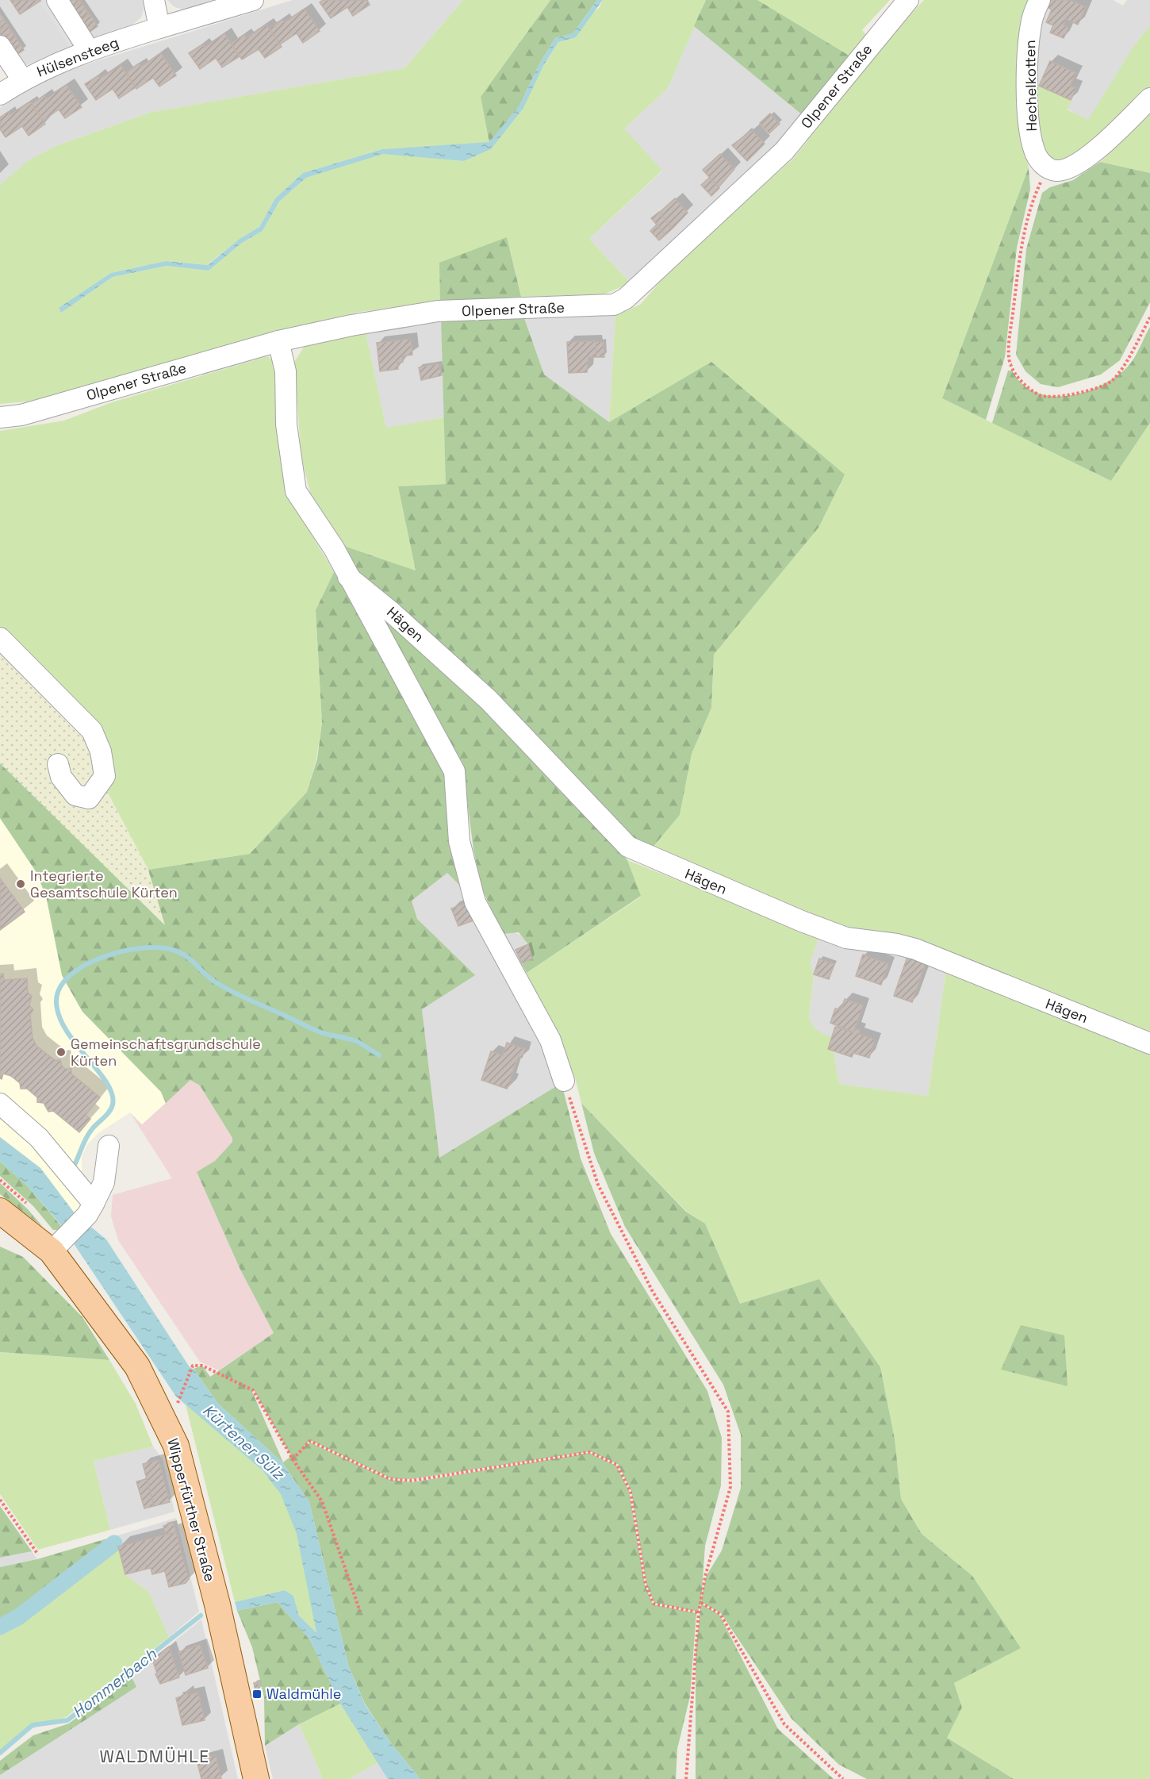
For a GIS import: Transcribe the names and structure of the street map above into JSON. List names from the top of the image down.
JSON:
{
  "streets": {
    "main road": ["Wipperfürther Straße"],
    "street": [
      "Hülsensteeg",
      "Hechelkotten",
      "Olpener Straße",
      "Hägen"
    ]
  },
  "crossings": [
    ["Olpener Straße", "Hägen"]
  ],
  "districts": ["WALDMÜHLE"],
  "water": ["Kürtener Sülz", "Hommerbach"],
  "places": {
    "other": ["Integrierte Gesamtschule Kürten", "Gemeinschaftsgrundschule Kürten"],
    "transit": ["Waldmühle"]
  }
}
